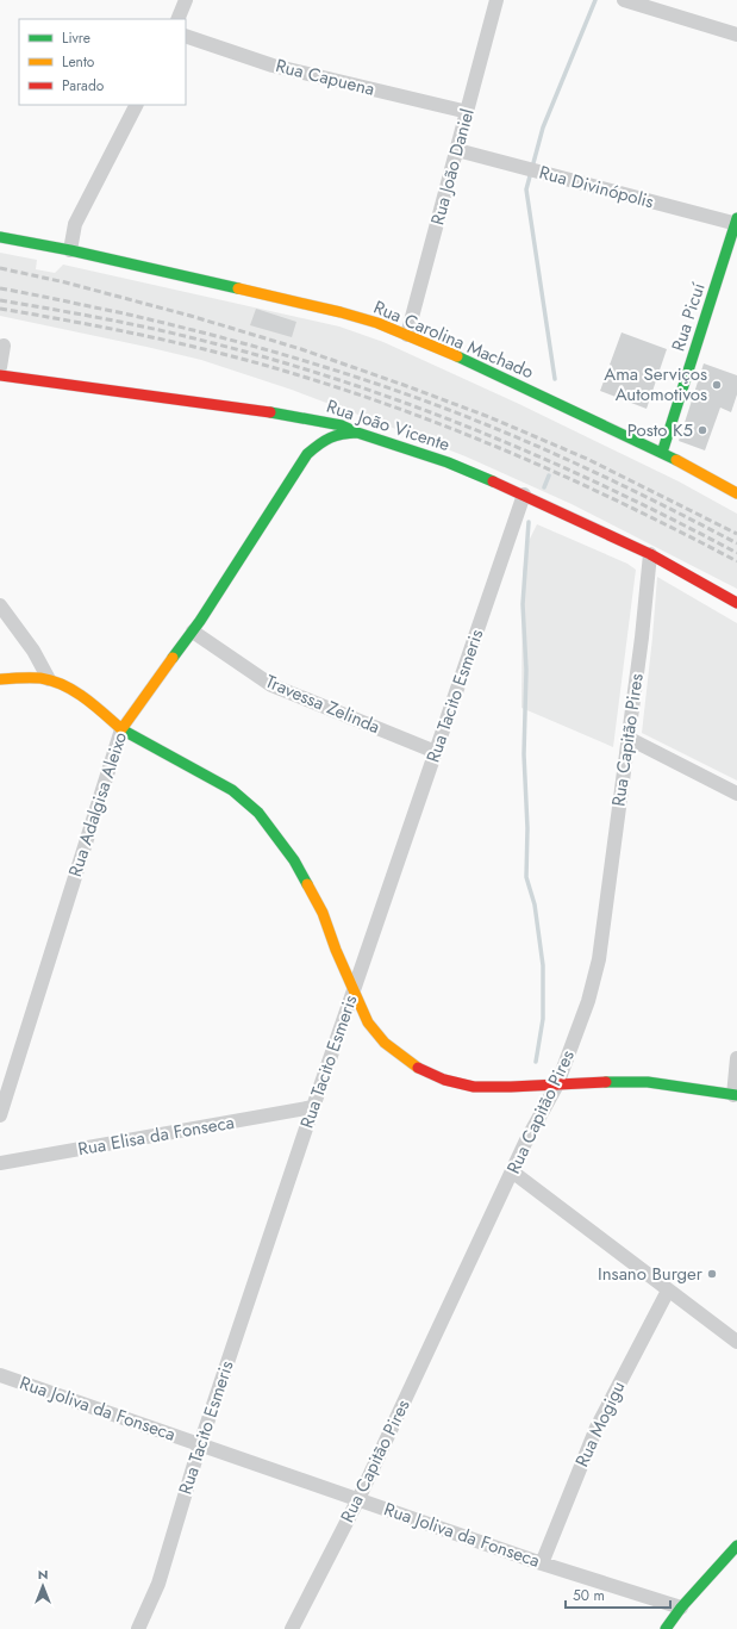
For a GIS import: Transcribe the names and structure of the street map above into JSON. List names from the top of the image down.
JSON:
{
  "streets": {
    "main road": [
      "Rua Picuí",
      "Rua Carolina Machado",
      "Rua João Vicente",
      "Rua Adalgisa Aleixo"
    ],
    "street": [
      "Rua Capuena",
      "Rua João Daniel",
      "Rua Divinópolis",
      "Rua Tacito Esmeris",
      "Travessa Zelinda",
      "Rua Capitão Pires",
      "Rua Elisa da Fonseca",
      "Rua Joliva da Fonseca",
      "Rua Mogigu"
    ]
  },
  "crossings": [
    ["Rua Capuena", "Rua João Daniel"],
    ["Rua João Daniel", "Rua Divinópolis"],
    ["Rua João Daniel", "Rua Carolina Machado"],
    ["Rua Divinópolis", "Rua Picuí"],
    ["Rua Picuí", "Rua Carolina Machado"],
    ["Rua João Vicente", "Rua Tacito Esmeris"],
    ["Rua João Vicente", "Rua Capitão Pires"],
    ["Rua João Vicente", "Rua Adalgisa Aleixo"],
    ["Rua Tacito Esmeris", "Travessa Zelinda"],
    ["Rua Tacito Esmeris", "Rua Elisa da Fonseca"],
    ["Rua Tacito Esmeris", "Rua Joliva da Fonseca"],
    ["Travessa Zelinda", "Rua Adalgisa Aleixo"],
    ["Rua Capitão Pires", "Rua Joliva da Fonseca"],
    ["Rua Joliva da Fonseca", "Rua Mogigu"]
  ],
  "places": ["Ama Serviços Automotivos", "Posto K5", "Insano Burger"],
  "legend": ["Livre", "Lento", "Parado"],
  "scale_bar": "50 m",
  "north": "top"
}
